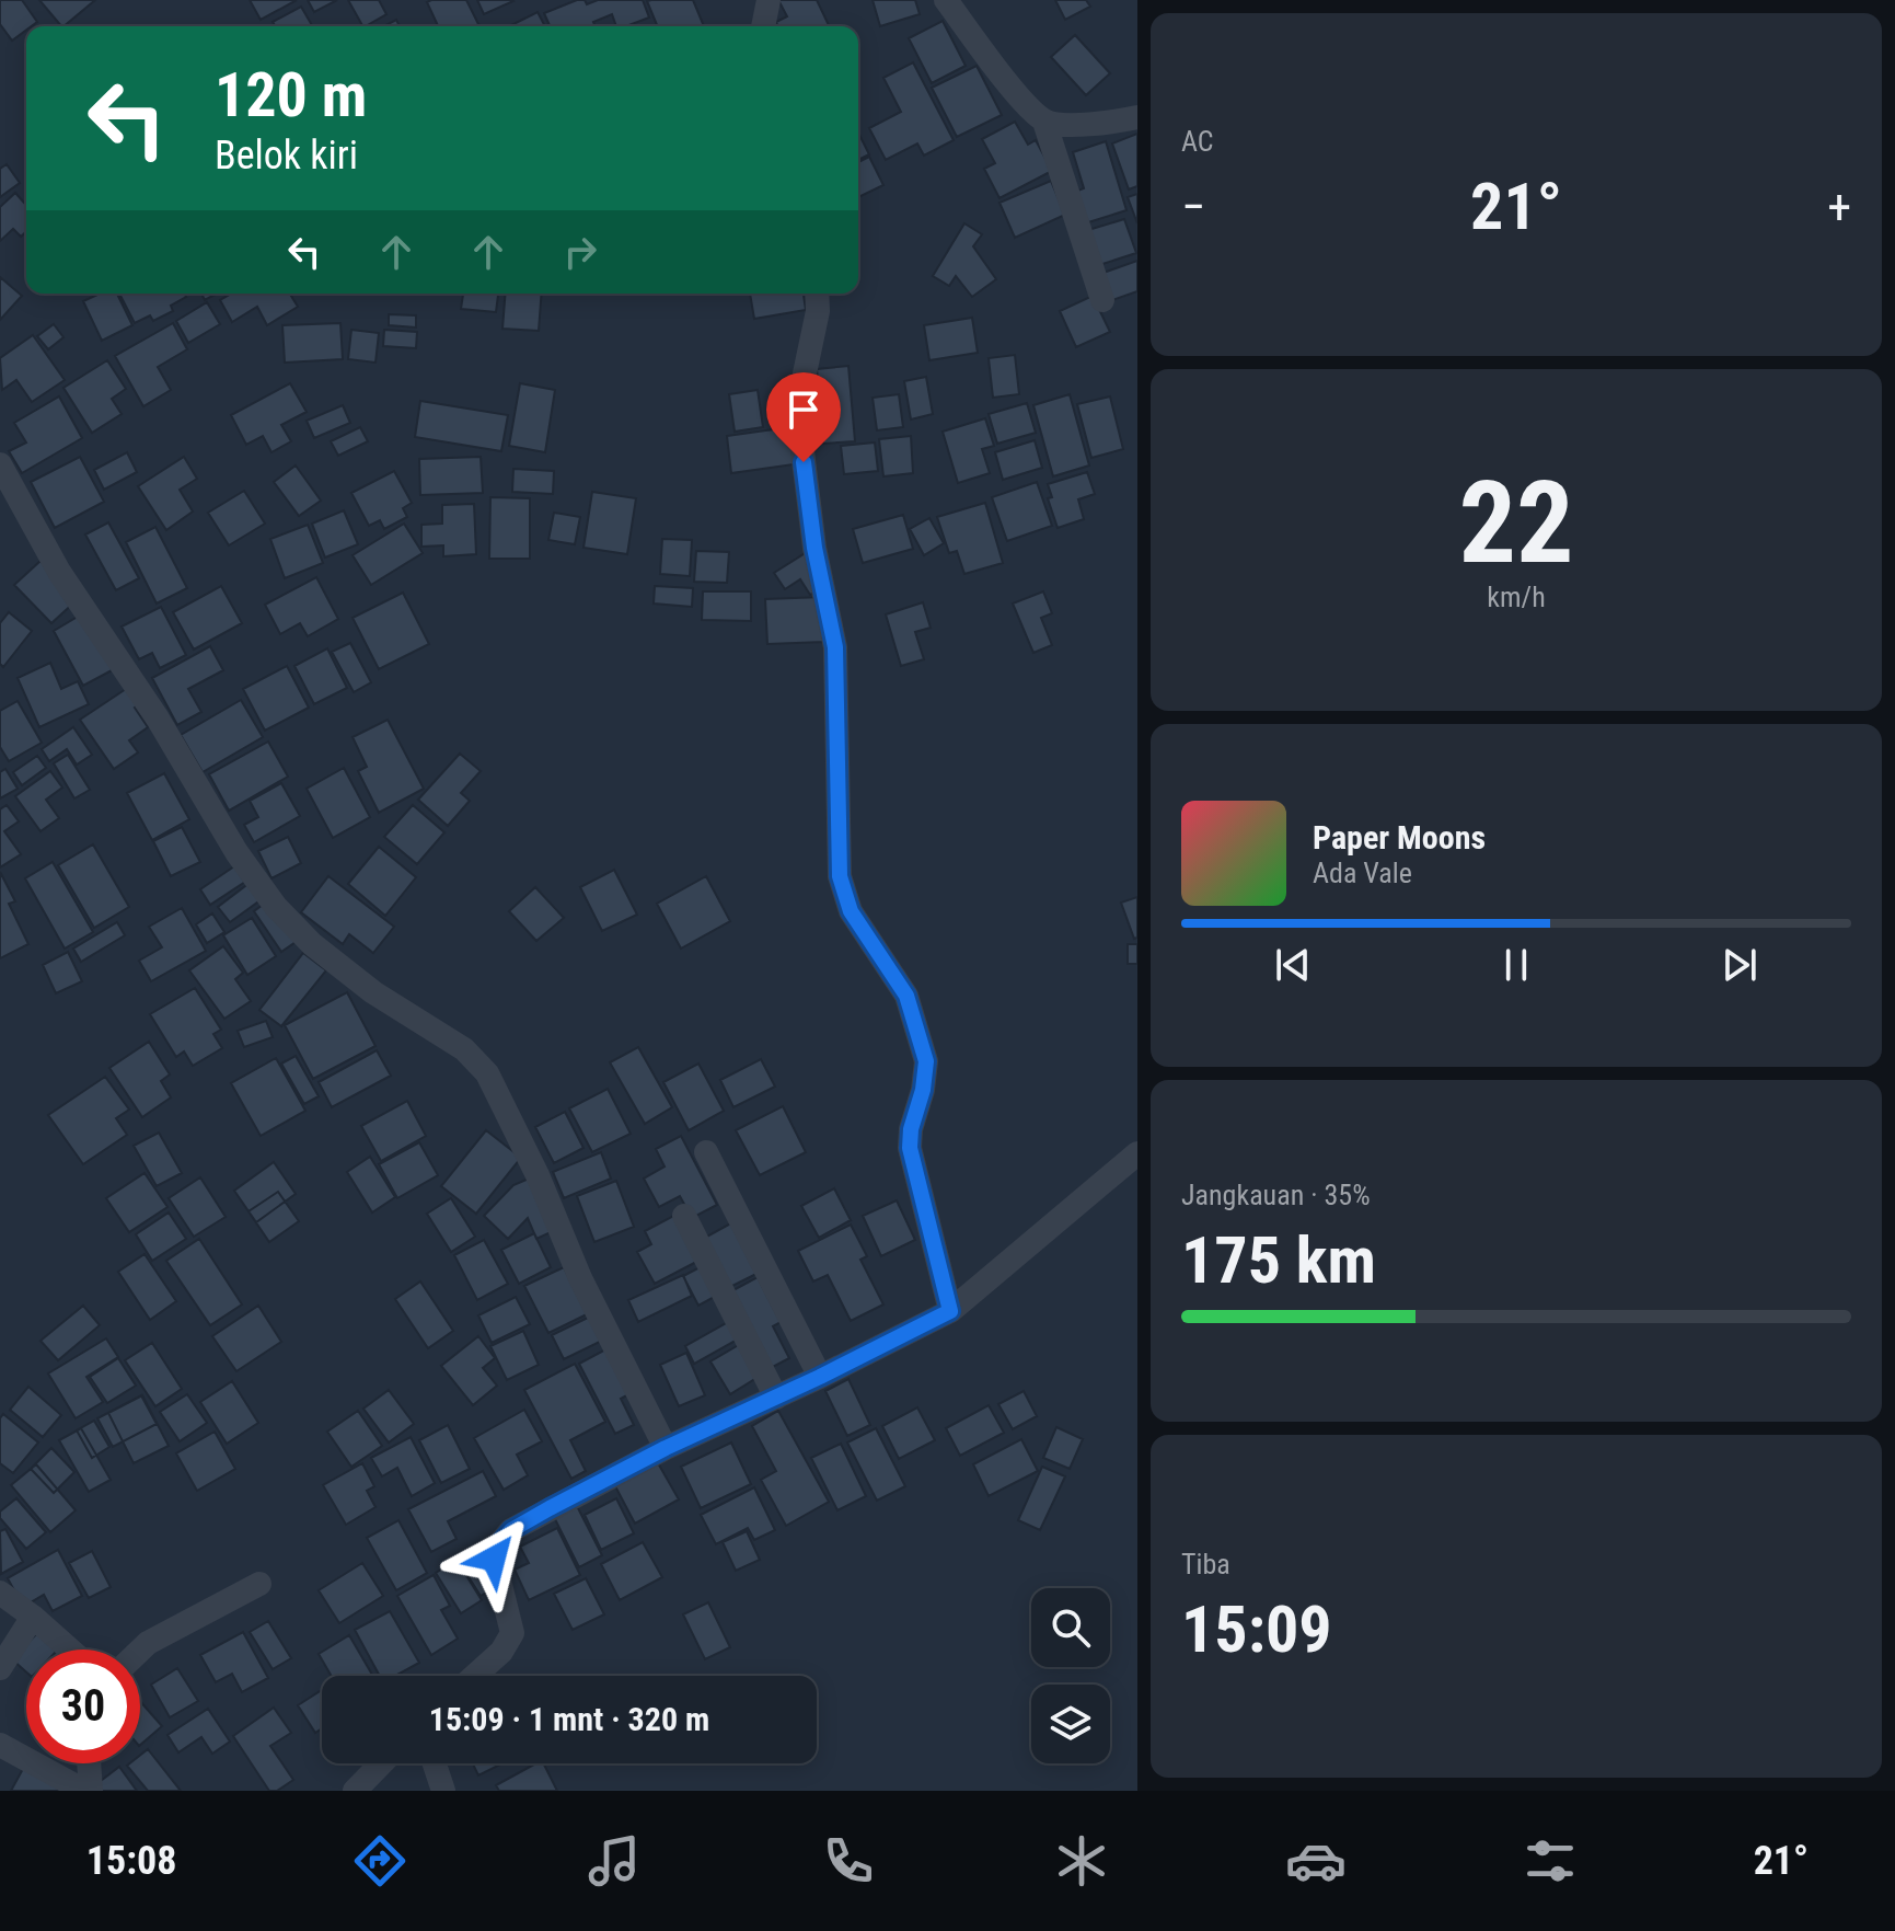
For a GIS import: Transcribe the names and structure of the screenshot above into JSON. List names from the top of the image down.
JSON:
{
  "page": {
    "tile": [
      "AC",
      ["22", "km/h"],
      ["Jangkauan · 35%", "175 km"],
      ["Tiba", "15:09"]
    ],
    "turn": ["120 m", "Belok kiri"],
    "heat": ["−", "21°", "+"],
    "song": ["Paper Moons", "Ada Vale"],
    "limit": "30",
    "trip": "15:09 · 1 mnt · 320 m",
    "tabs": ["15:08", "21°"]
  }
}
